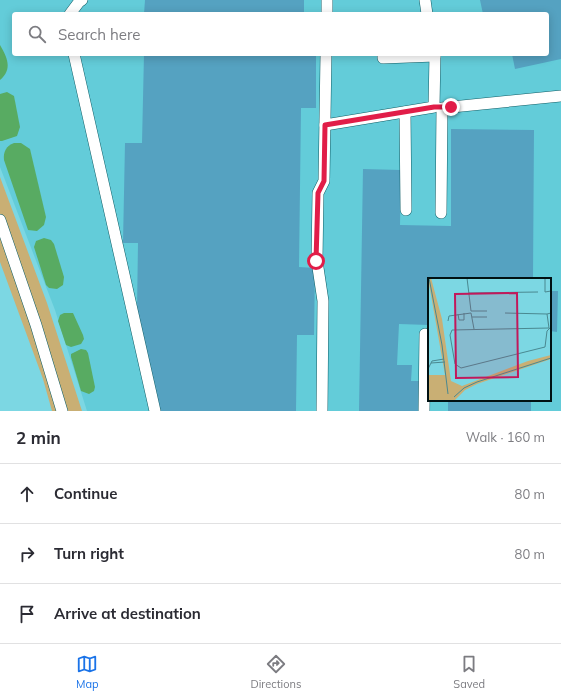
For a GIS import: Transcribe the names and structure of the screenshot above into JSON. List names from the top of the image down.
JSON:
{
  "page": {
    "search": "Search here",
    "heading": ["2 min", "Walk · 160 m"],
    "list": [
      ["Continue", "80 m"],
      ["Turn right", "80 m"],
      "Arrive at destination"
    ],
    "nav": ["Map", "Directions", "Saved"]
  }
}
